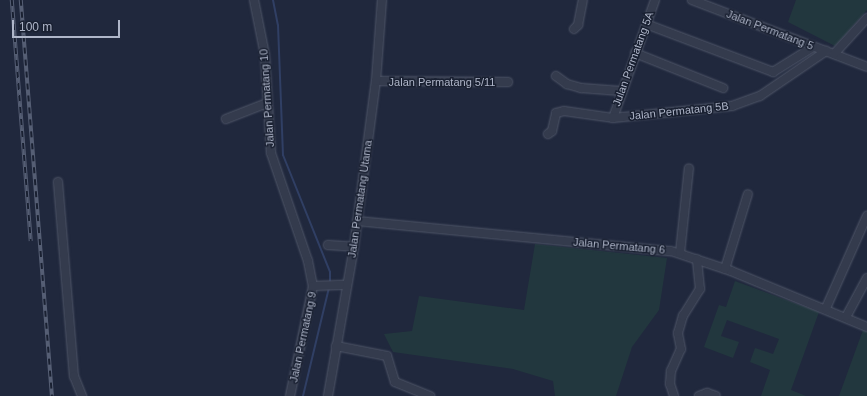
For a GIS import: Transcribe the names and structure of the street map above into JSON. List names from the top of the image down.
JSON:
{
  "streets": {
    "street": [
      "Jalan Permatang 5",
      "Julan Permatang 5A",
      "Jalan Permatang 5/11",
      "Jalan Permatang 10",
      "Jalan Permatang 5B",
      "Jalan Permatang Utama",
      "Jalan Permatang 6",
      "Jalan Permatang 9"
    ]
  },
  "crossings": [
    ["Jalan Permatang 5", "Jalan Permatang 5B"],
    ["Julan Permatang 5A", "Jalan Permatang 5B"],
    ["Jalan Permatang 5/11", "Jalan Permatang Utama"],
    ["Jalan Permatang 10", "Jalan Permatang 9"],
    ["Jalan Permatang Utama", "Jalan Permatang 6"],
    ["Jalan Permatang Utama", "Jalan Permatang 9"]
  ],
  "scale_bar": "100 m"
}
